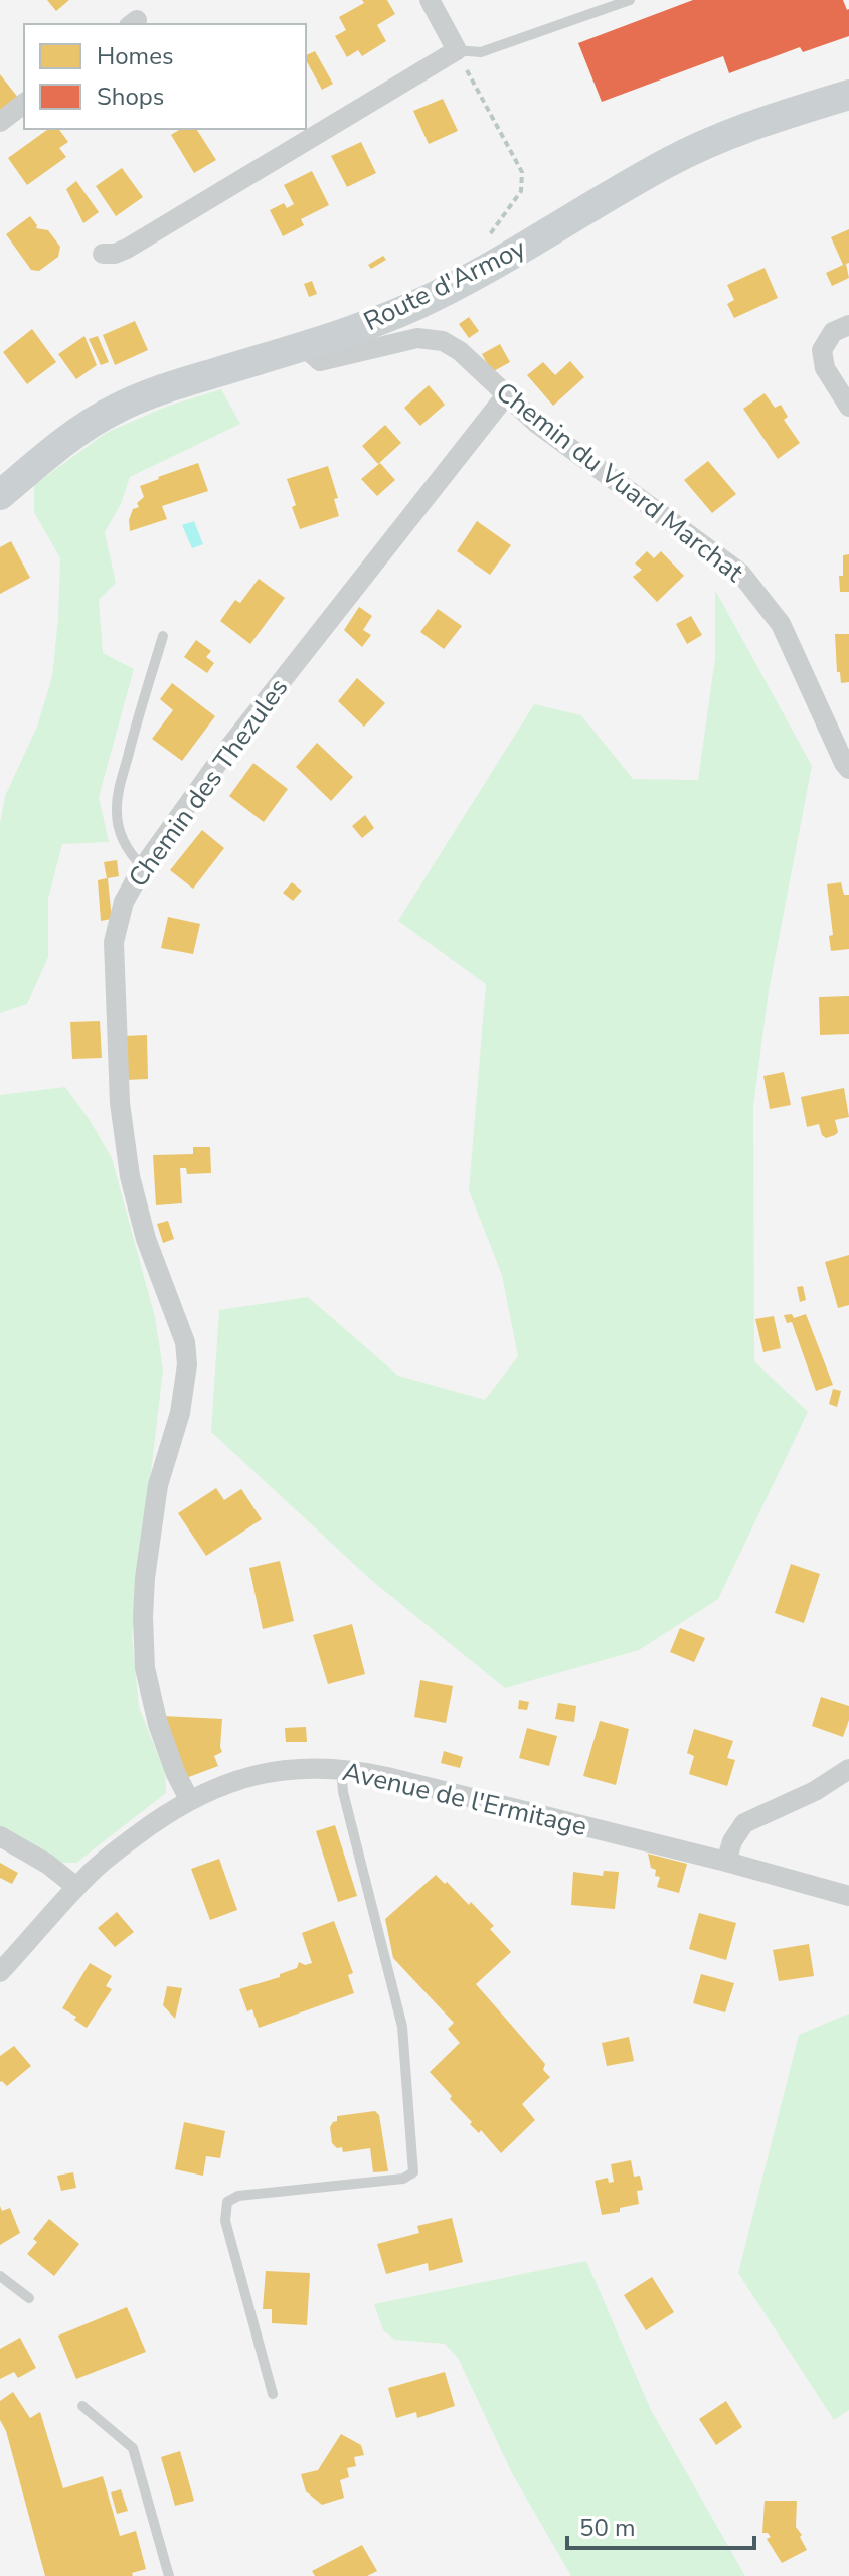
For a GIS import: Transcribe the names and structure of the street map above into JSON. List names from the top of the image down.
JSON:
{
  "streets": {
    "main road": ["Route d'Armoy"],
    "street": ["Chemin du Vuard Marchat", "Chemin des Thezules", "Avenue de l'Ermitage"]
  },
  "crossings": [
    ["Route d'Armoy", "Chemin du Vuard Marchat"],
    ["Chemin du Vuard Marchat", "Chemin des Thezules"],
    ["Chemin des Thezules", "Avenue de l'Ermitage"]
  ],
  "legend": ["Homes", "Shops"],
  "scale_bar": "50 m"
}
